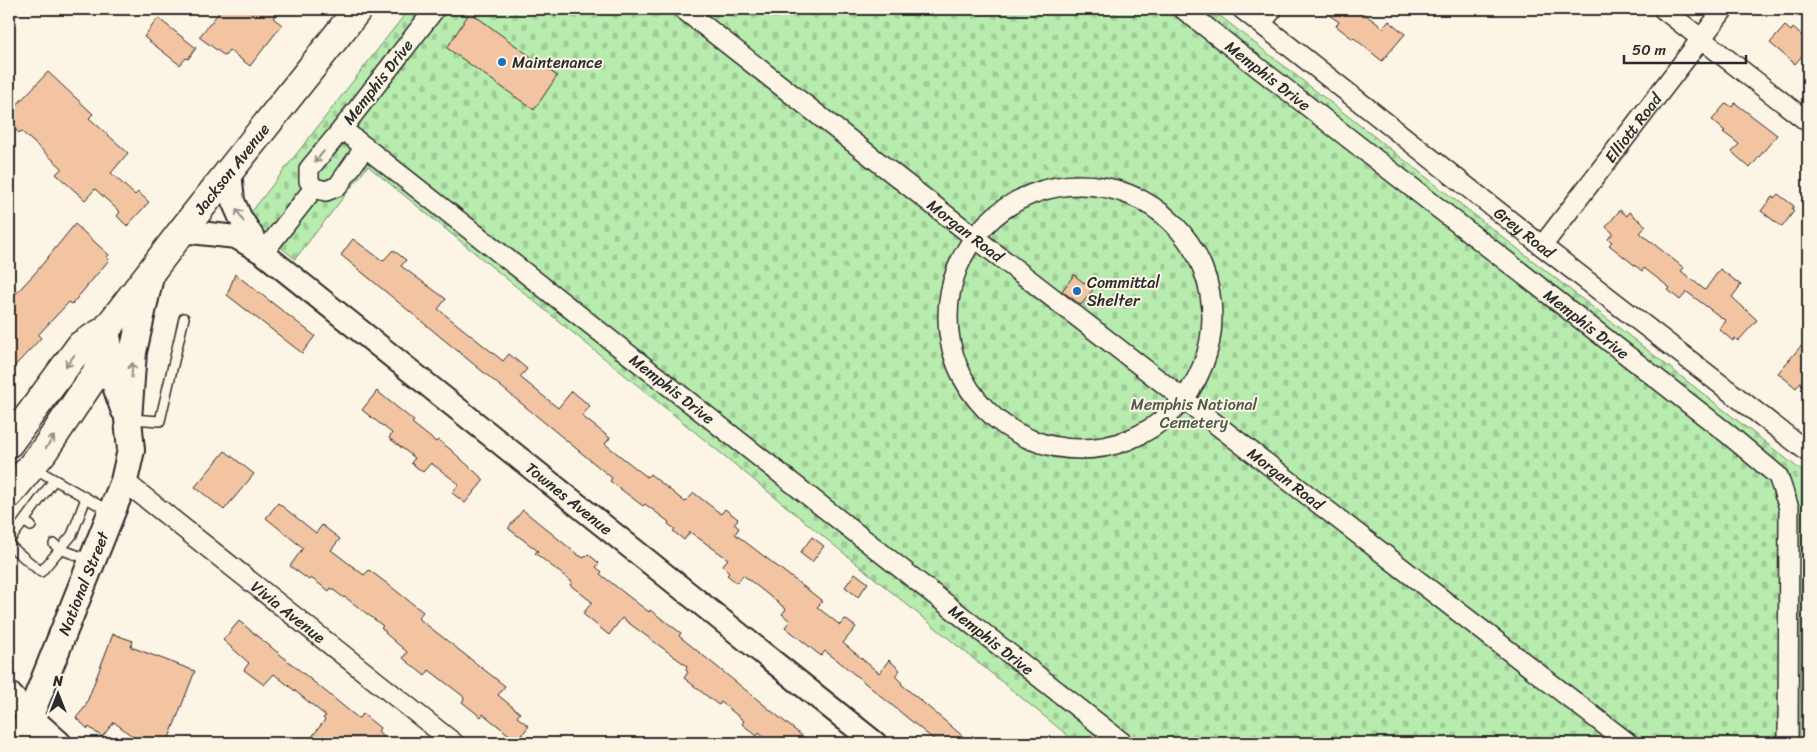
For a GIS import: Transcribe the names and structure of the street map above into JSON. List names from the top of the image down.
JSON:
{
  "streets": {
    "main road": ["Jackson Avenue", "National Street"],
    "street": [
      "Memphis Drive",
      "Elliott Road",
      "Morgan Road",
      "Grey Road",
      "Townes Avenue",
      "Vivia Avenue"
    ]
  },
  "crossings": [
    ["Elliott Road", "Grey Road"],
    ["Jackson Avenue", "Townes Avenue"],
    ["Jackson Avenue", "National Street"],
    ["National Street", "Vivia Avenue"]
  ],
  "parks": ["Memphis National Cemetery"],
  "places": ["Maintenance", "Committal Shelter"],
  "scale_bar": "50 m",
  "north": "top"
}
